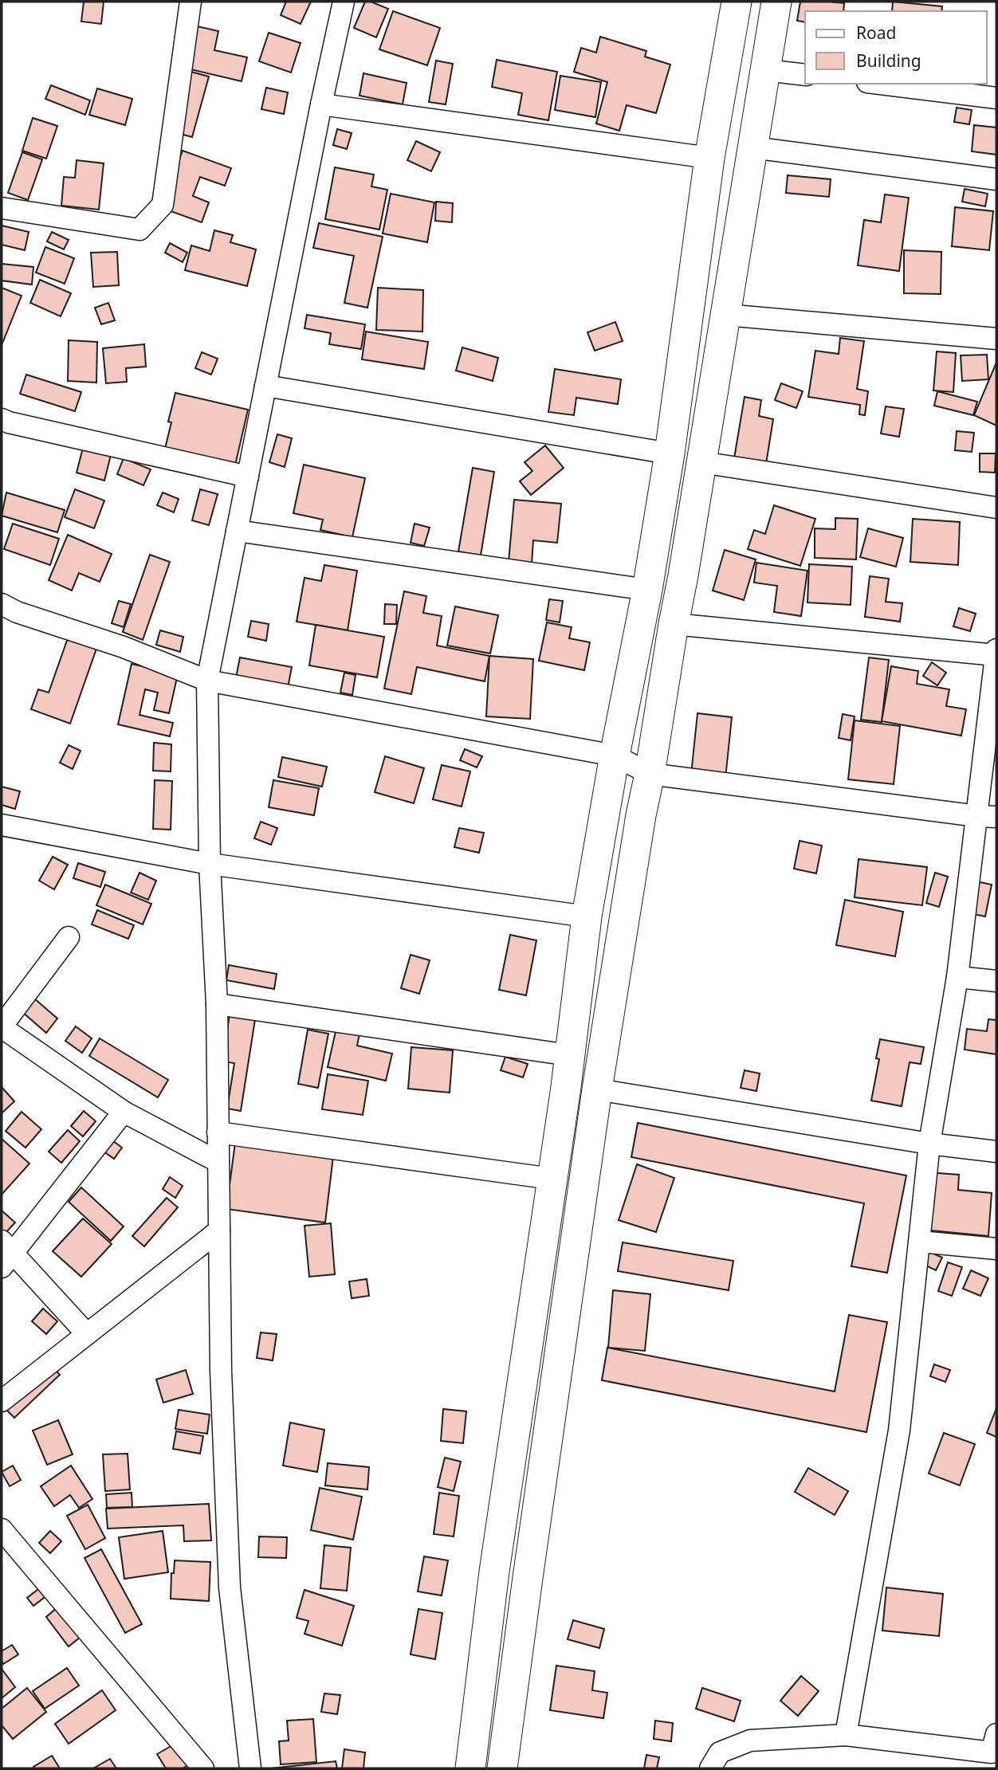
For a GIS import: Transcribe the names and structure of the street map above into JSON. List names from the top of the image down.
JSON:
{
  "legend": ["Road", "Building"]
}
